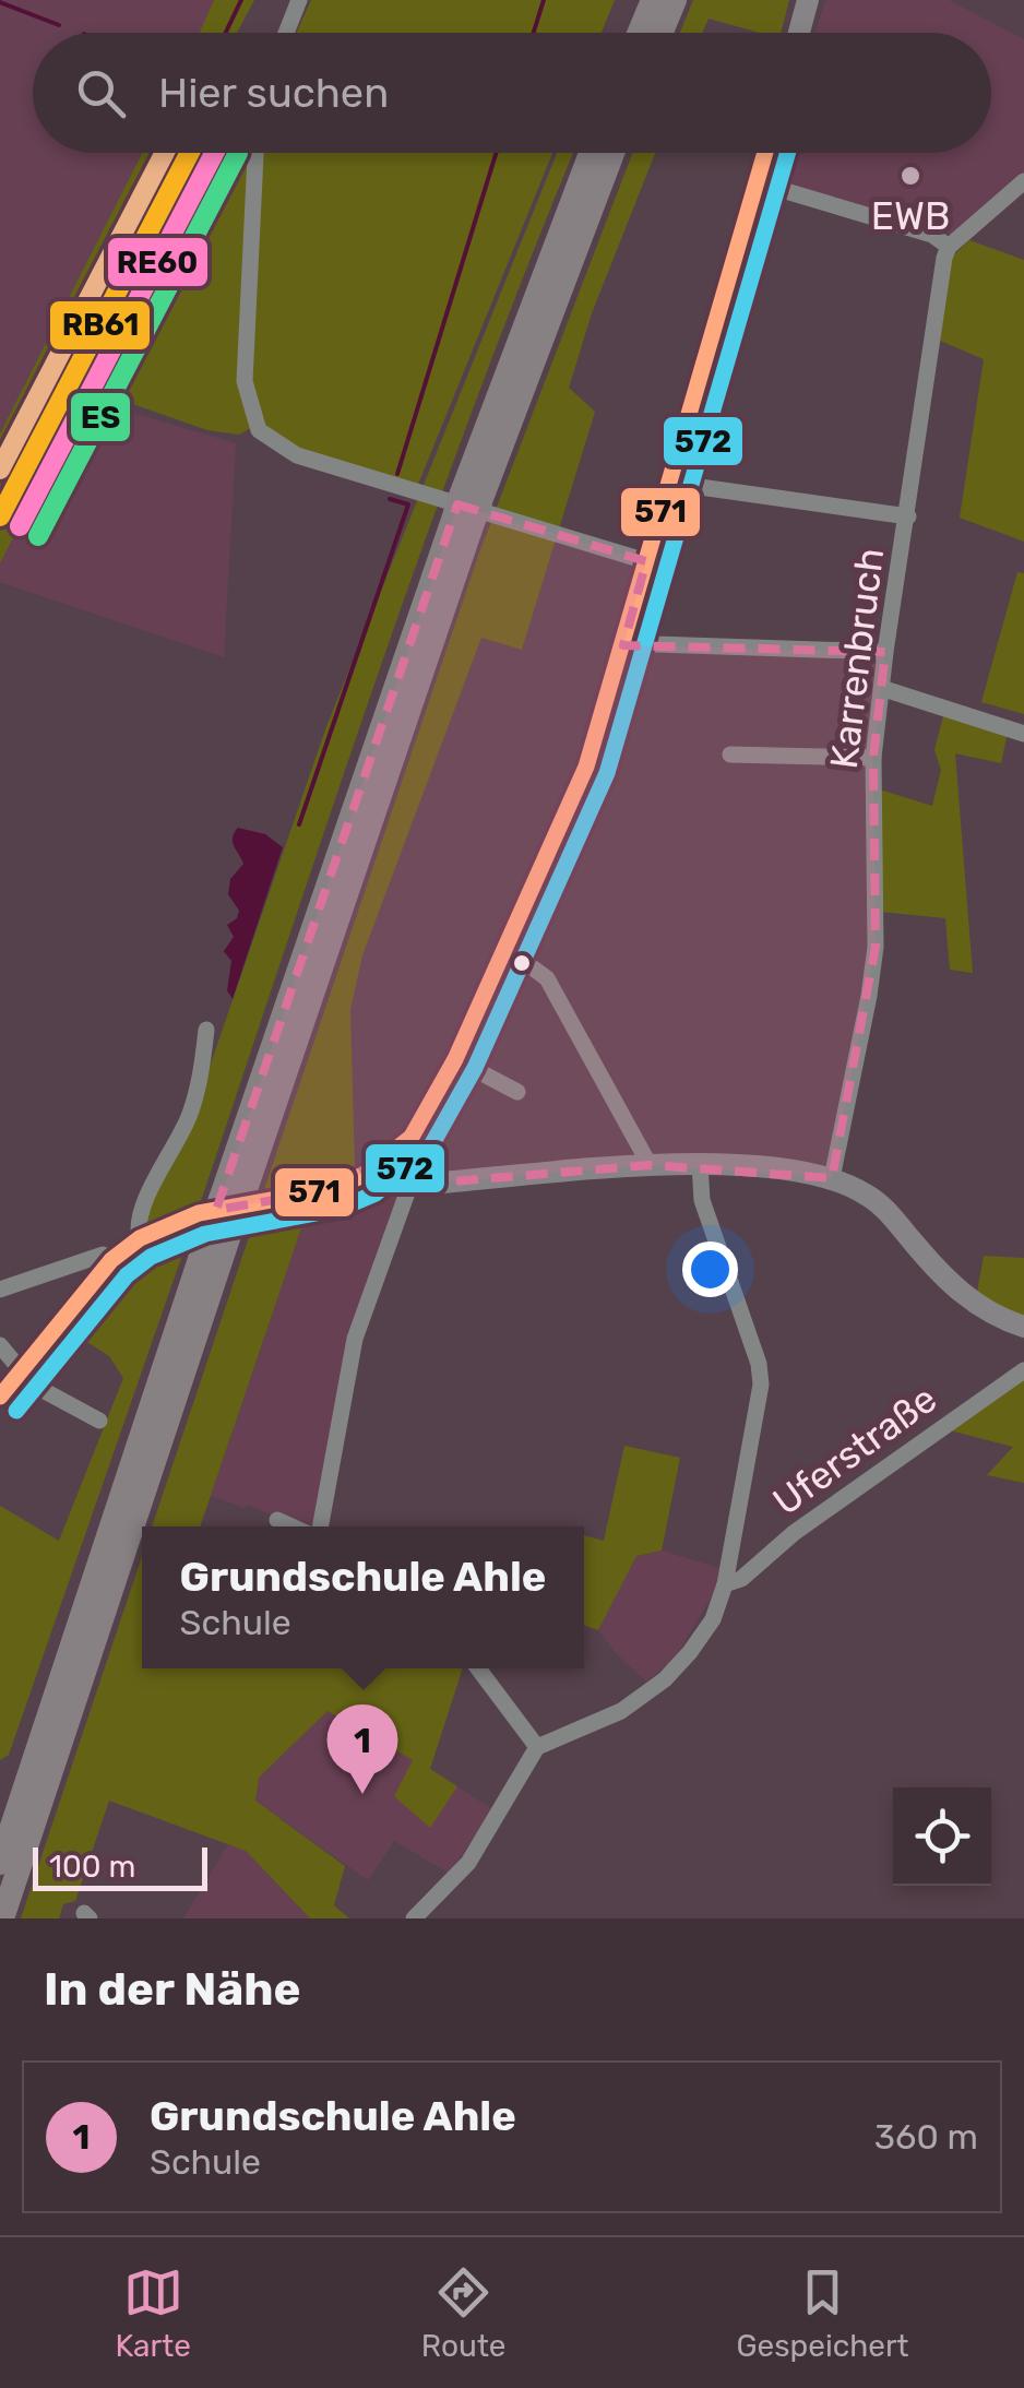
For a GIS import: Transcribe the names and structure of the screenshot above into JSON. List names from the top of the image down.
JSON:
{
  "streets": {
    "street": ["Karrenbruch", "Uferstraße"]
  },
  "places": ["EWB"],
  "lines": [
    "transit line RB61",
    "transit line RE60",
    "transit line ES",
    "transit line 571",
    "transit line 572"
  ],
  "scale_bar": "100 m",
  "page": {
    "search": "Hier suchen",
    "popup": ["Grundschule Ahle", "Schule"],
    "pins": "1",
    "scale": "100 m",
    "heading": "In der Nähe",
    "list": [
      {
        "mark": "1",
        "name": "Grundschule Ahle",
        "note": "Schule",
        "value": "360 m"
      }
    ],
    "nav": ["Karte", "Route", "Gespeichert"]
  }
}
